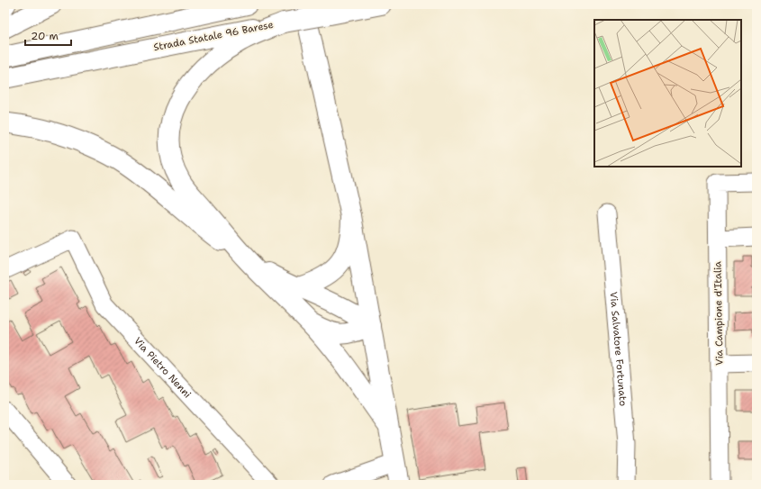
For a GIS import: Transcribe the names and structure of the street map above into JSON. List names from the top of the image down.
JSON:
{
  "streets": {
    "main road": ["Strada Statale 96 Barese"],
    "street": ["Via Campione d'Italia", "Via Salvatore Fortunato", "Via Pietro Nenni"]
  },
  "scale_bar": "20 m"
}
